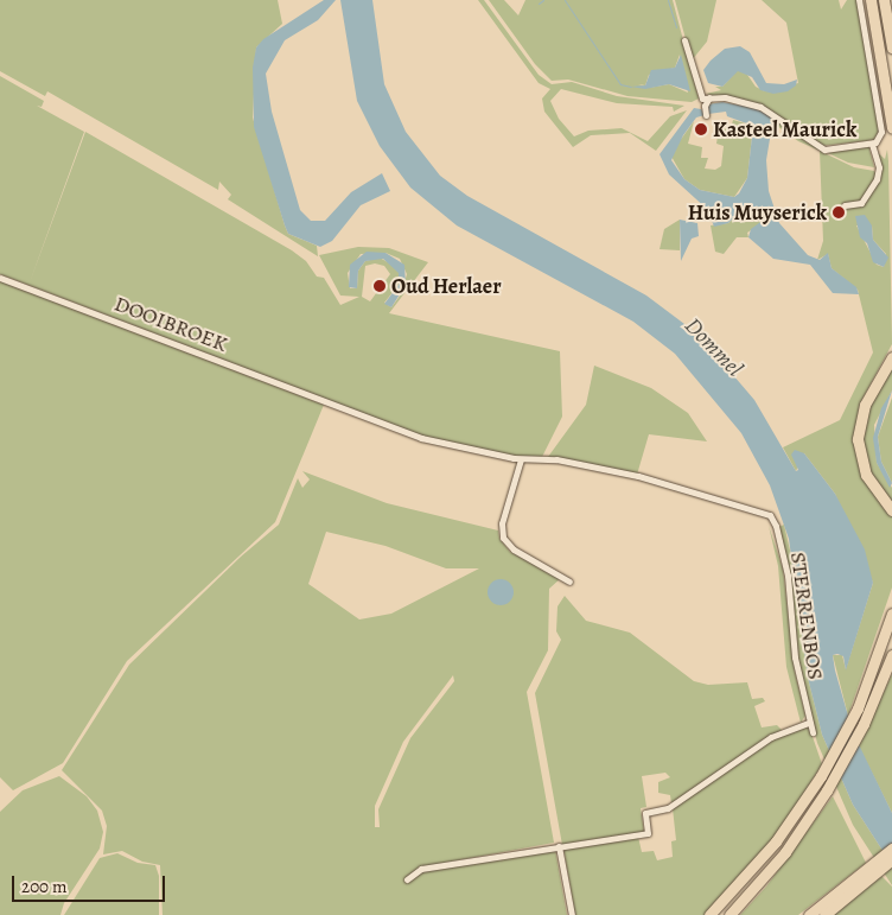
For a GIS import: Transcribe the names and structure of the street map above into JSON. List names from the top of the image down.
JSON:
{
  "streets": {
    "street": ["DOOIBROEK", "STERRENBOS"]
  },
  "crossings": [
    ["DOOIBROEK", "STERRENBOS"]
  ],
  "water": ["Dommel"],
  "places": ["Kasteel Maurick", "Huis Muyserick", "Oud Herlaer"],
  "scale_bar": "200 m"
}
